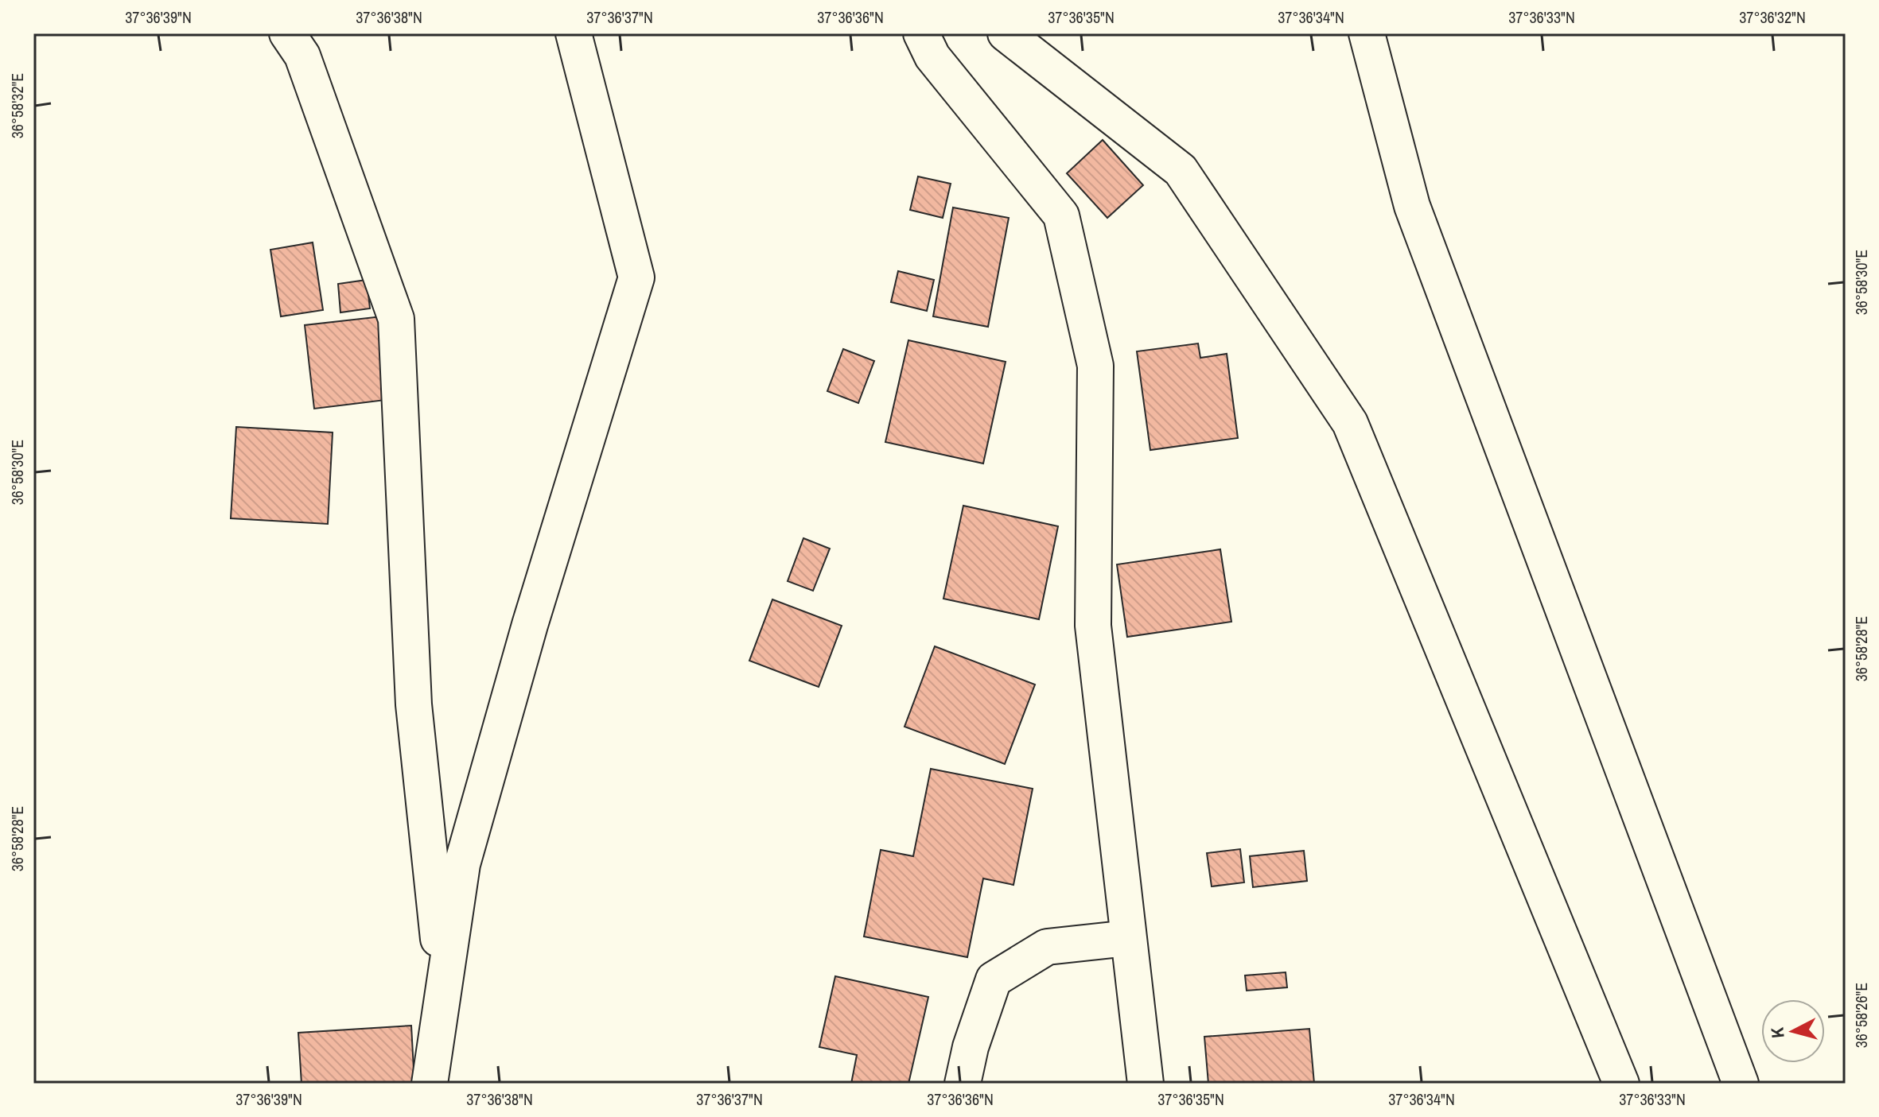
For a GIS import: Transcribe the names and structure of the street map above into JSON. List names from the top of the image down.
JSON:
{
  "north": "left",
  "coordinates": [
    "37°36'39\"N",
    "37°36'38\"N",
    "37°36'37\"N",
    "37°36'36\"N",
    "37°36'35\"N",
    "37°36'34\"N",
    "37°36'33\"N",
    "37°36'32\"N",
    "36°58'32\"E",
    "36°58'30\"E",
    "36°58'28\"E",
    "36°58'26\"E"
  ]
}
